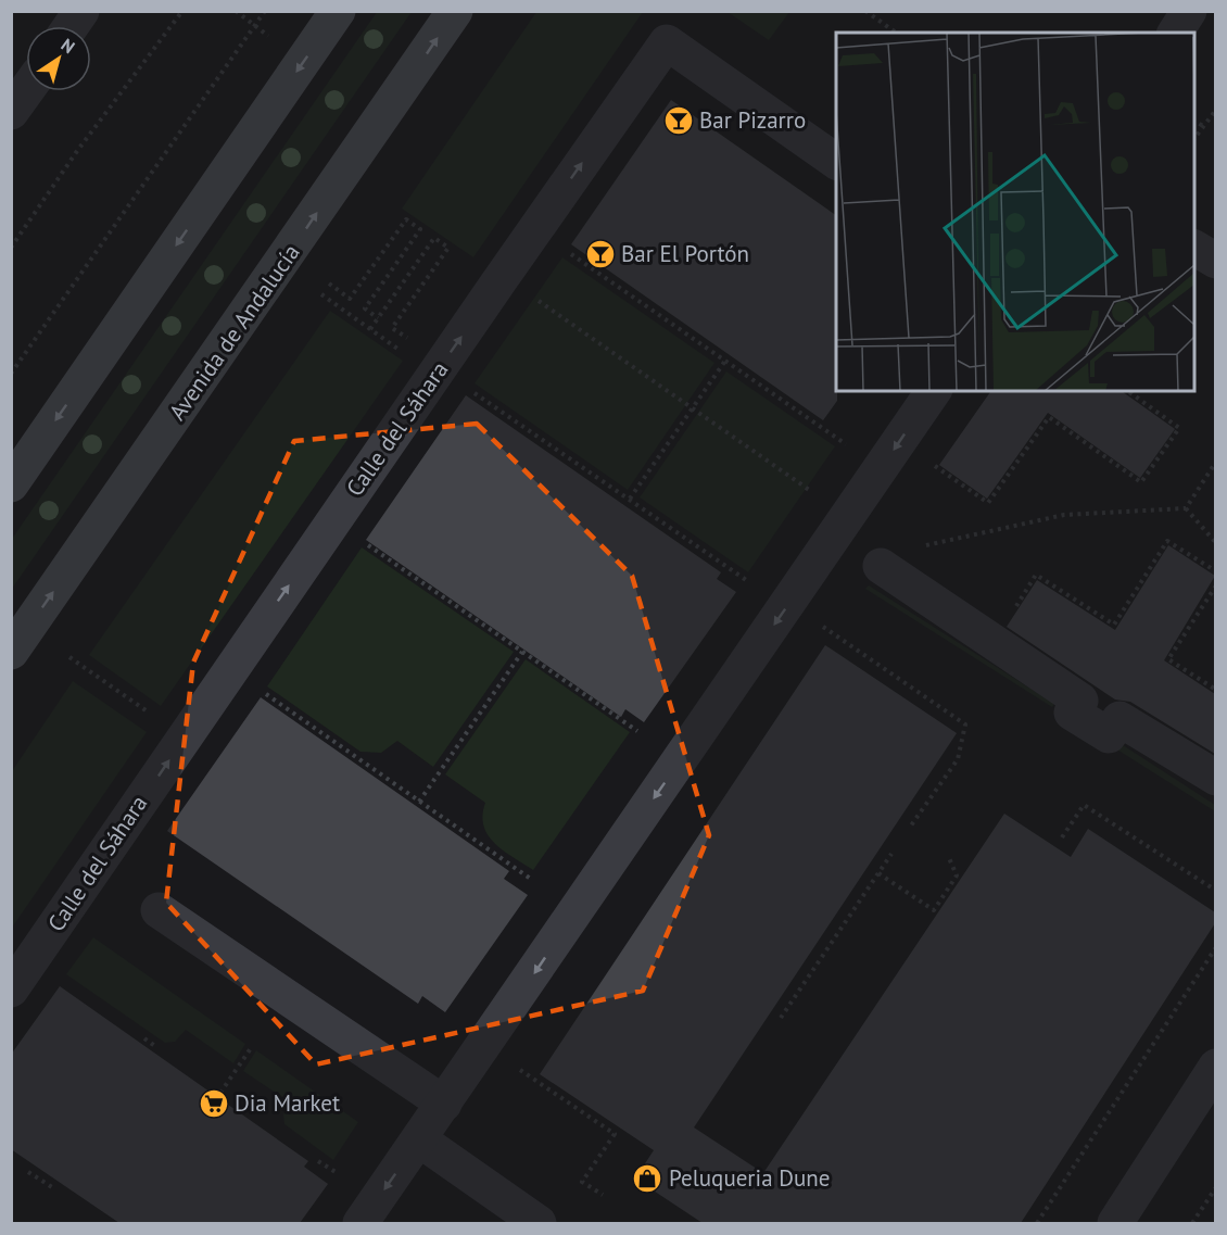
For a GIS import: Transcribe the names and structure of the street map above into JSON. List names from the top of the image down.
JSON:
{
  "streets": {
    "main road": ["Avenida de Andalucía"],
    "street": ["Calle del Sáhara"]
  },
  "one_way": ["Calle del Sáhara"],
  "places": {
    "bar": ["Bar Pizarro", "Bar El Portón"],
    "supermarket": ["Dia Market"],
    "shop": ["Peluqueria Dune"]
  },
  "north": "top right"
}
